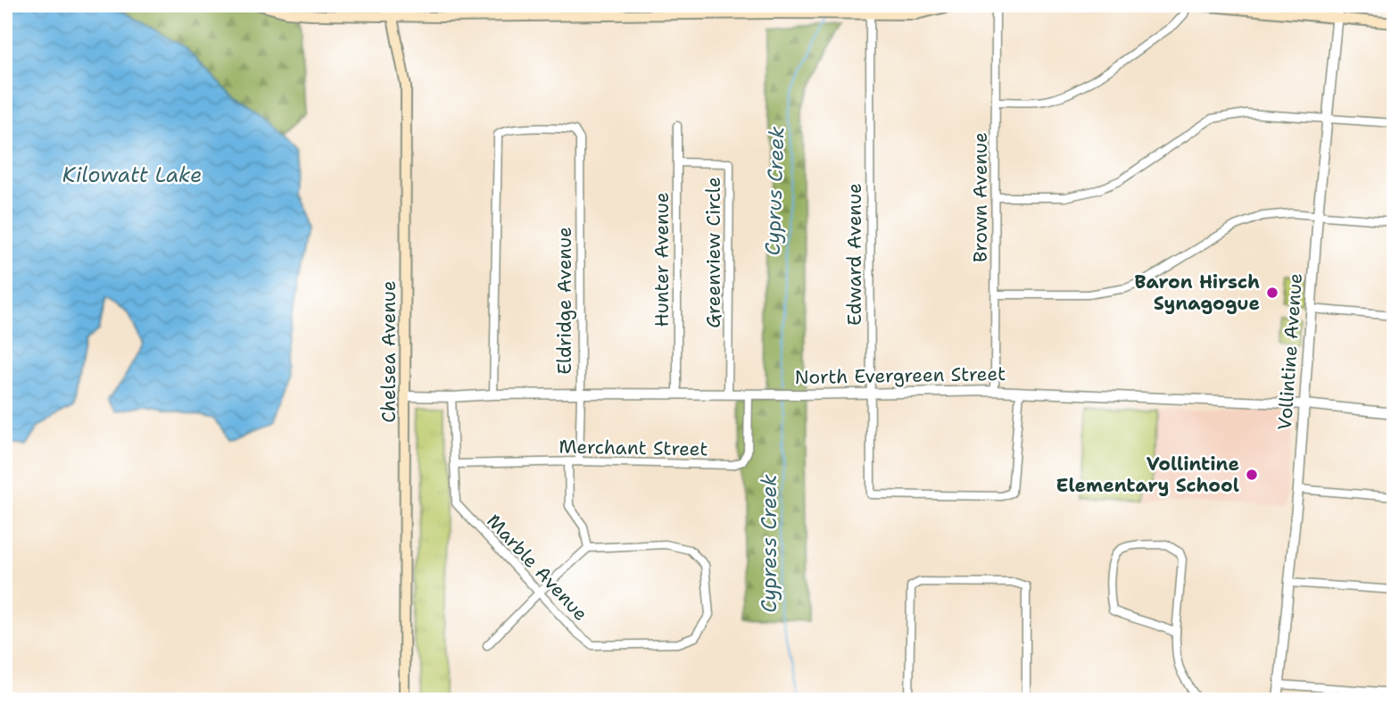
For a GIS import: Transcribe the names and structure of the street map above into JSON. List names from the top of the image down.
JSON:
{
  "streets": {
    "main road": ["Chelsea Avenue"],
    "street": [
      "Brown Avenue",
      "Greenview Circle",
      "Edward Avenue",
      "Hunter Avenue",
      "Eldridge Avenue",
      "Vollintine Avenue",
      "North Evergreen Street",
      "Merchant Street",
      "Marble Avenue"
    ]
  },
  "crossings": [
    ["Brown Avenue", "North Evergreen Street"],
    ["Greenview Circle", "Hunter Avenue"],
    ["Greenview Circle", "North Evergreen Street"],
    ["Edward Avenue", "North Evergreen Street"],
    ["Hunter Avenue", "North Evergreen Street"],
    ["Eldridge Avenue", "North Evergreen Street"],
    ["Eldridge Avenue", "Merchant Street"],
    ["Chelsea Avenue", "North Evergreen Street"],
    ["Vollintine Avenue", "North Evergreen Street"],
    ["North Evergreen Street", "Merchant Street"],
    ["North Evergreen Street", "Marble Avenue"],
    ["Merchant Street", "Marble Avenue"]
  ],
  "water": ["Kilowatt Lake", "Cyprus Creek", "Cypress Creek"],
  "places": ["Baron Hirsch Synagogue", "Vollintine Elementary School"]
}
